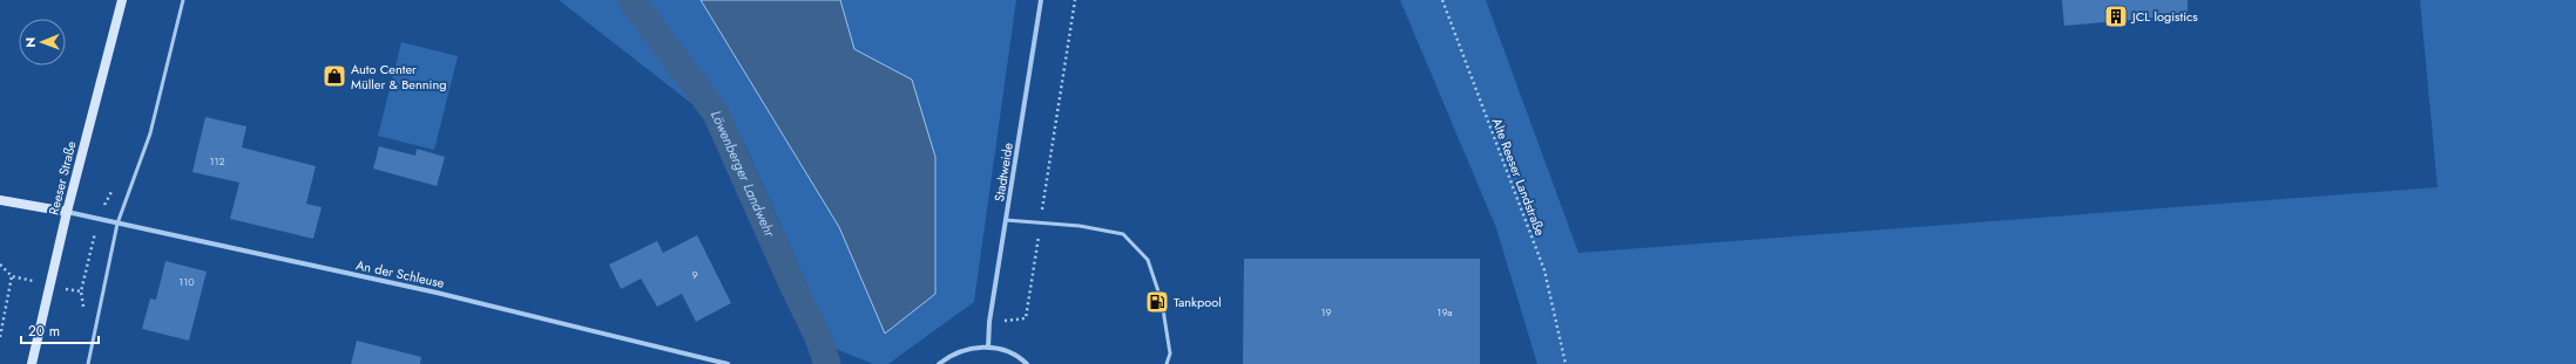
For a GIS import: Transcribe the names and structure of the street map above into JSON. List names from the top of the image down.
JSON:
{
  "streets": {
    "main road": ["Reeser Straße"],
    "street": ["Stadtweide", "An der Schleuse"],
    "path": ["Alte Reeser Landstraße"]
  },
  "crossings": [
    ["Reeser Straße", "An der Schleuse"]
  ],
  "water": ["Löwenberger Landwehr"],
  "places": {
    "building": ["JCL logistics"],
    "shop": ["Auto Center Müller & Benning"],
    "fuel station": ["Tankpool"]
  },
  "house_numbers": [
    "112",
    "9",
    "110",
    "19",
    "19a"
  ],
  "scale_bar": "20 m",
  "north": "left"
}
